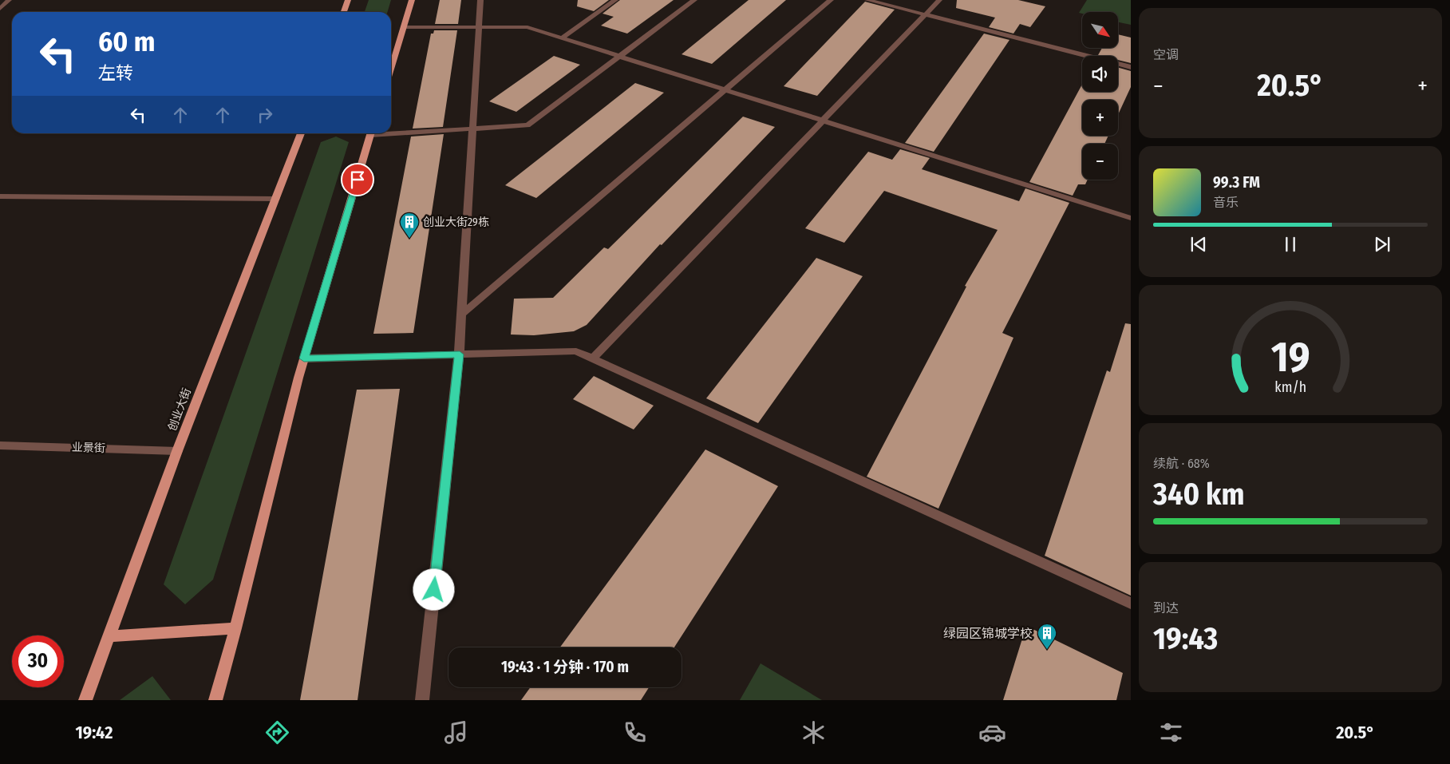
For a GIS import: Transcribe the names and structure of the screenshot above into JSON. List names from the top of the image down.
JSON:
{
  "streets": {
    "main road": ["创业大街"],
    "street": ["业景街"]
  },
  "crossings": [
    ["创业大街", "业景街"]
  ],
  "places": {
    "building": ["创业大街29栋", "绿园区锦城学校"]
  },
  "north": "bottom right",
  "page": {
    "tile": [
      "空调",
      ["续航 · 68%", "340 km"],
      ["到达", "19:43"]
    ],
    "map_buttons": ["+", "−"],
    "turn": ["60 m", "左转"],
    "heat": ["−", "20.5°", "+"],
    "song": ["99.3 FM", "音乐"],
    "limit": "30",
    "trip": "19:43 · 1 分钟 · 170 m",
    "tabs": ["19:42", "20.5°"],
    "gauge": ["19", "km/h"]
  }
}
